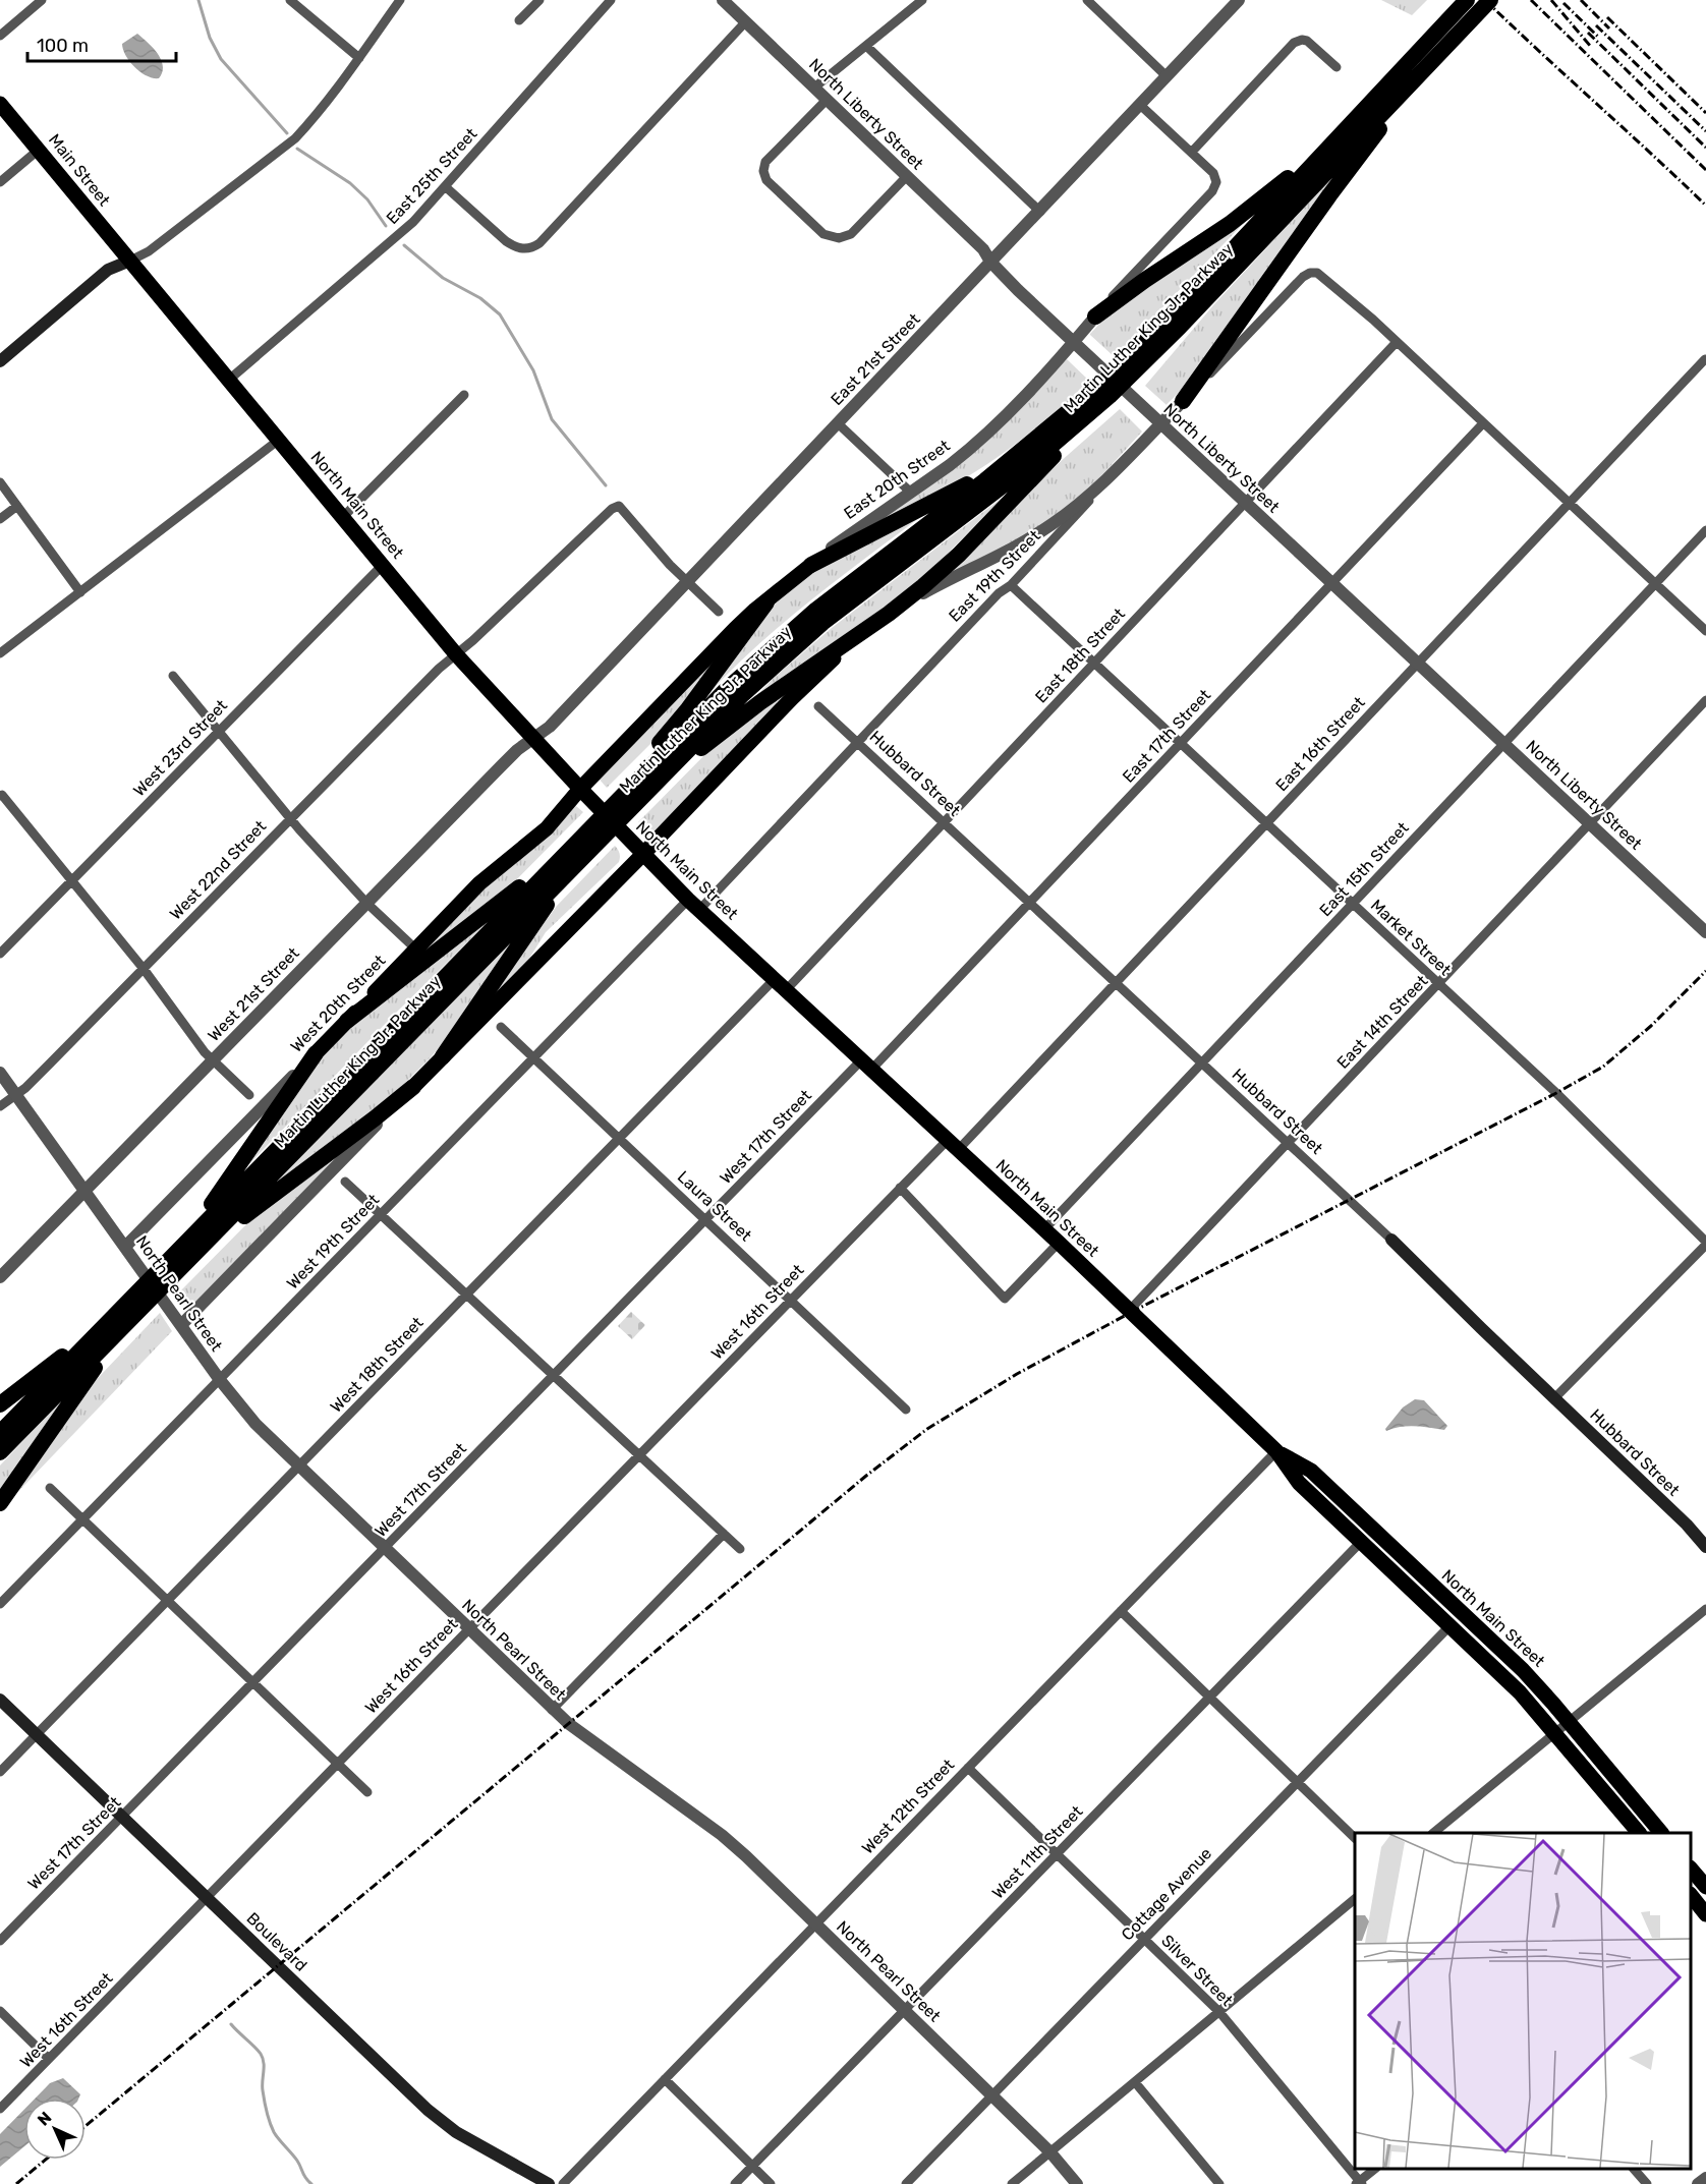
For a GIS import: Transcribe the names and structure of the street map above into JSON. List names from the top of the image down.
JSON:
{
  "streets": {
    "highway": ["Martin Luther King Jr. Parkway"],
    "main road": [
      "Main Street",
      "East 20th Street",
      "North Main Street",
      "Hubbard Street",
      "West 20th Street",
      "Boulevard"
    ],
    "street": [
      "North Liberty Street",
      "East 25th Street",
      "East 21st Street",
      "East 19th Street",
      "East 18th Street",
      "East 17th Street",
      "East 16th Street",
      "West 23rd Street",
      "East 15th Street",
      "West 22nd Street",
      "Market Street",
      "West 21st Street",
      "East 14th Street",
      "West 17th Street",
      "Laura Street",
      "West 19th Street",
      "North Pearl Street",
      "West 16th Street",
      "West 18th Street",
      "West 12th Street",
      "West 11th Street",
      "Cottage Avenue",
      "Silver Street"
    ]
  },
  "crossings": [
    ["North Liberty Street", "East 21st Street"],
    ["North Liberty Street", "East 20th Street"],
    ["North Liberty Street", "East 19th Street"],
    ["North Liberty Street", "East 18th Street"],
    ["North Liberty Street", "East 17th Street"],
    ["North Liberty Street", "East 16th Street"],
    ["North Liberty Street", "East 15th Street"],
    ["North Liberty Street", "East 14th Street"],
    ["Main Street", "North Main Street"],
    ["East 25th Street", "North Main Street"],
    ["East 21st Street", "North Main Street"],
    ["East 21st Street", "West 22nd Street"],
    ["East 21st Street", "West 21st Street"],
    ["East 20th Street", "North Main Street"],
    ["East 20th Street", "West 20th Street"],
    ["North Main Street", "East 19th Street"],
    ["North Main Street", "East 18th Street"],
    ["North Main Street", "East 17th Street"],
    ["North Main Street", "East 16th Street"],
    ["North Main Street", "West 23rd Street"],
    ["North Main Street", "East 15th Street"],
    ["North Main Street", "West 22nd Street"],
    ["North Main Street", "West 21st Street"],
    ["North Main Street", "West 20th Street"],
    ["North Main Street", "East 14th Street"],
    ["North Main Street", "West 17th Street"],
    ["North Main Street", "West 19th Street"],
    ["North Main Street", "West 16th Street"],
    ["North Main Street", "West 18th Street"],
    ["North Main Street", "West 12th Street"],
    ["North Main Street", "West 11th Street"],
    ["North Main Street", "Cottage Avenue"],
    ["East 19th Street", "East 18th Street"],
    ["East 19th Street", "Hubbard Street"],
    ["East 19th Street", "Market Street"],
    ["East 19th Street", "West 19th Street"],
    ["East 18th Street", "Hubbard Street"],
    ["East 18th Street", "Market Street"],
    ["East 18th Street", "West 18th Street"],
    ["East 17th Street", "Hubbard Street"],
    ["East 17th Street", "Market Street"],
    ["East 17th Street", "West 17th Street"],
    ["East 16th Street", "Hubbard Street"],
    ["East 16th Street", "Market Street"],
    ["East 16th Street", "West 16th Street"],
    ["Hubbard Street", "East 15th Street"],
    ["Hubbard Street", "East 14th Street"],
    ["East 15th Street", "Market Street"],
    ["West 22nd Street", "North Pearl Street"],
    ["Market Street", "East 14th Street"],
    ["West 21st Street", "North Pearl Street"],
    ["West 20th Street", "North Pearl Street"],
    ["West 17th Street", "Laura Street"],
    ["West 17th Street", "North Pearl Street"],
    ["West 17th Street", "Boulevard"],
    ["Laura Street", "West 19th Street"],
    ["Laura Street", "West 16th Street"],
    ["Laura Street", "West 18th Street"],
    ["West 19th Street", "North Pearl Street"],
    ["North Pearl Street", "West 16th Street"],
    ["North Pearl Street", "West 18th Street"],
    ["North Pearl Street", "West 12th Street"],
    ["North Pearl Street", "West 11th Street"],
    ["North Pearl Street", "Cottage Avenue"],
    ["West 16th Street", "Boulevard"],
    ["West 18th Street", "Boulevard"],
    ["West 12th Street", "Silver Street"],
    ["West 11th Street", "Silver Street"],
    ["Cottage Avenue", "Silver Street"]
  ],
  "scale_bar": "100 m",
  "north": "top left"
}
